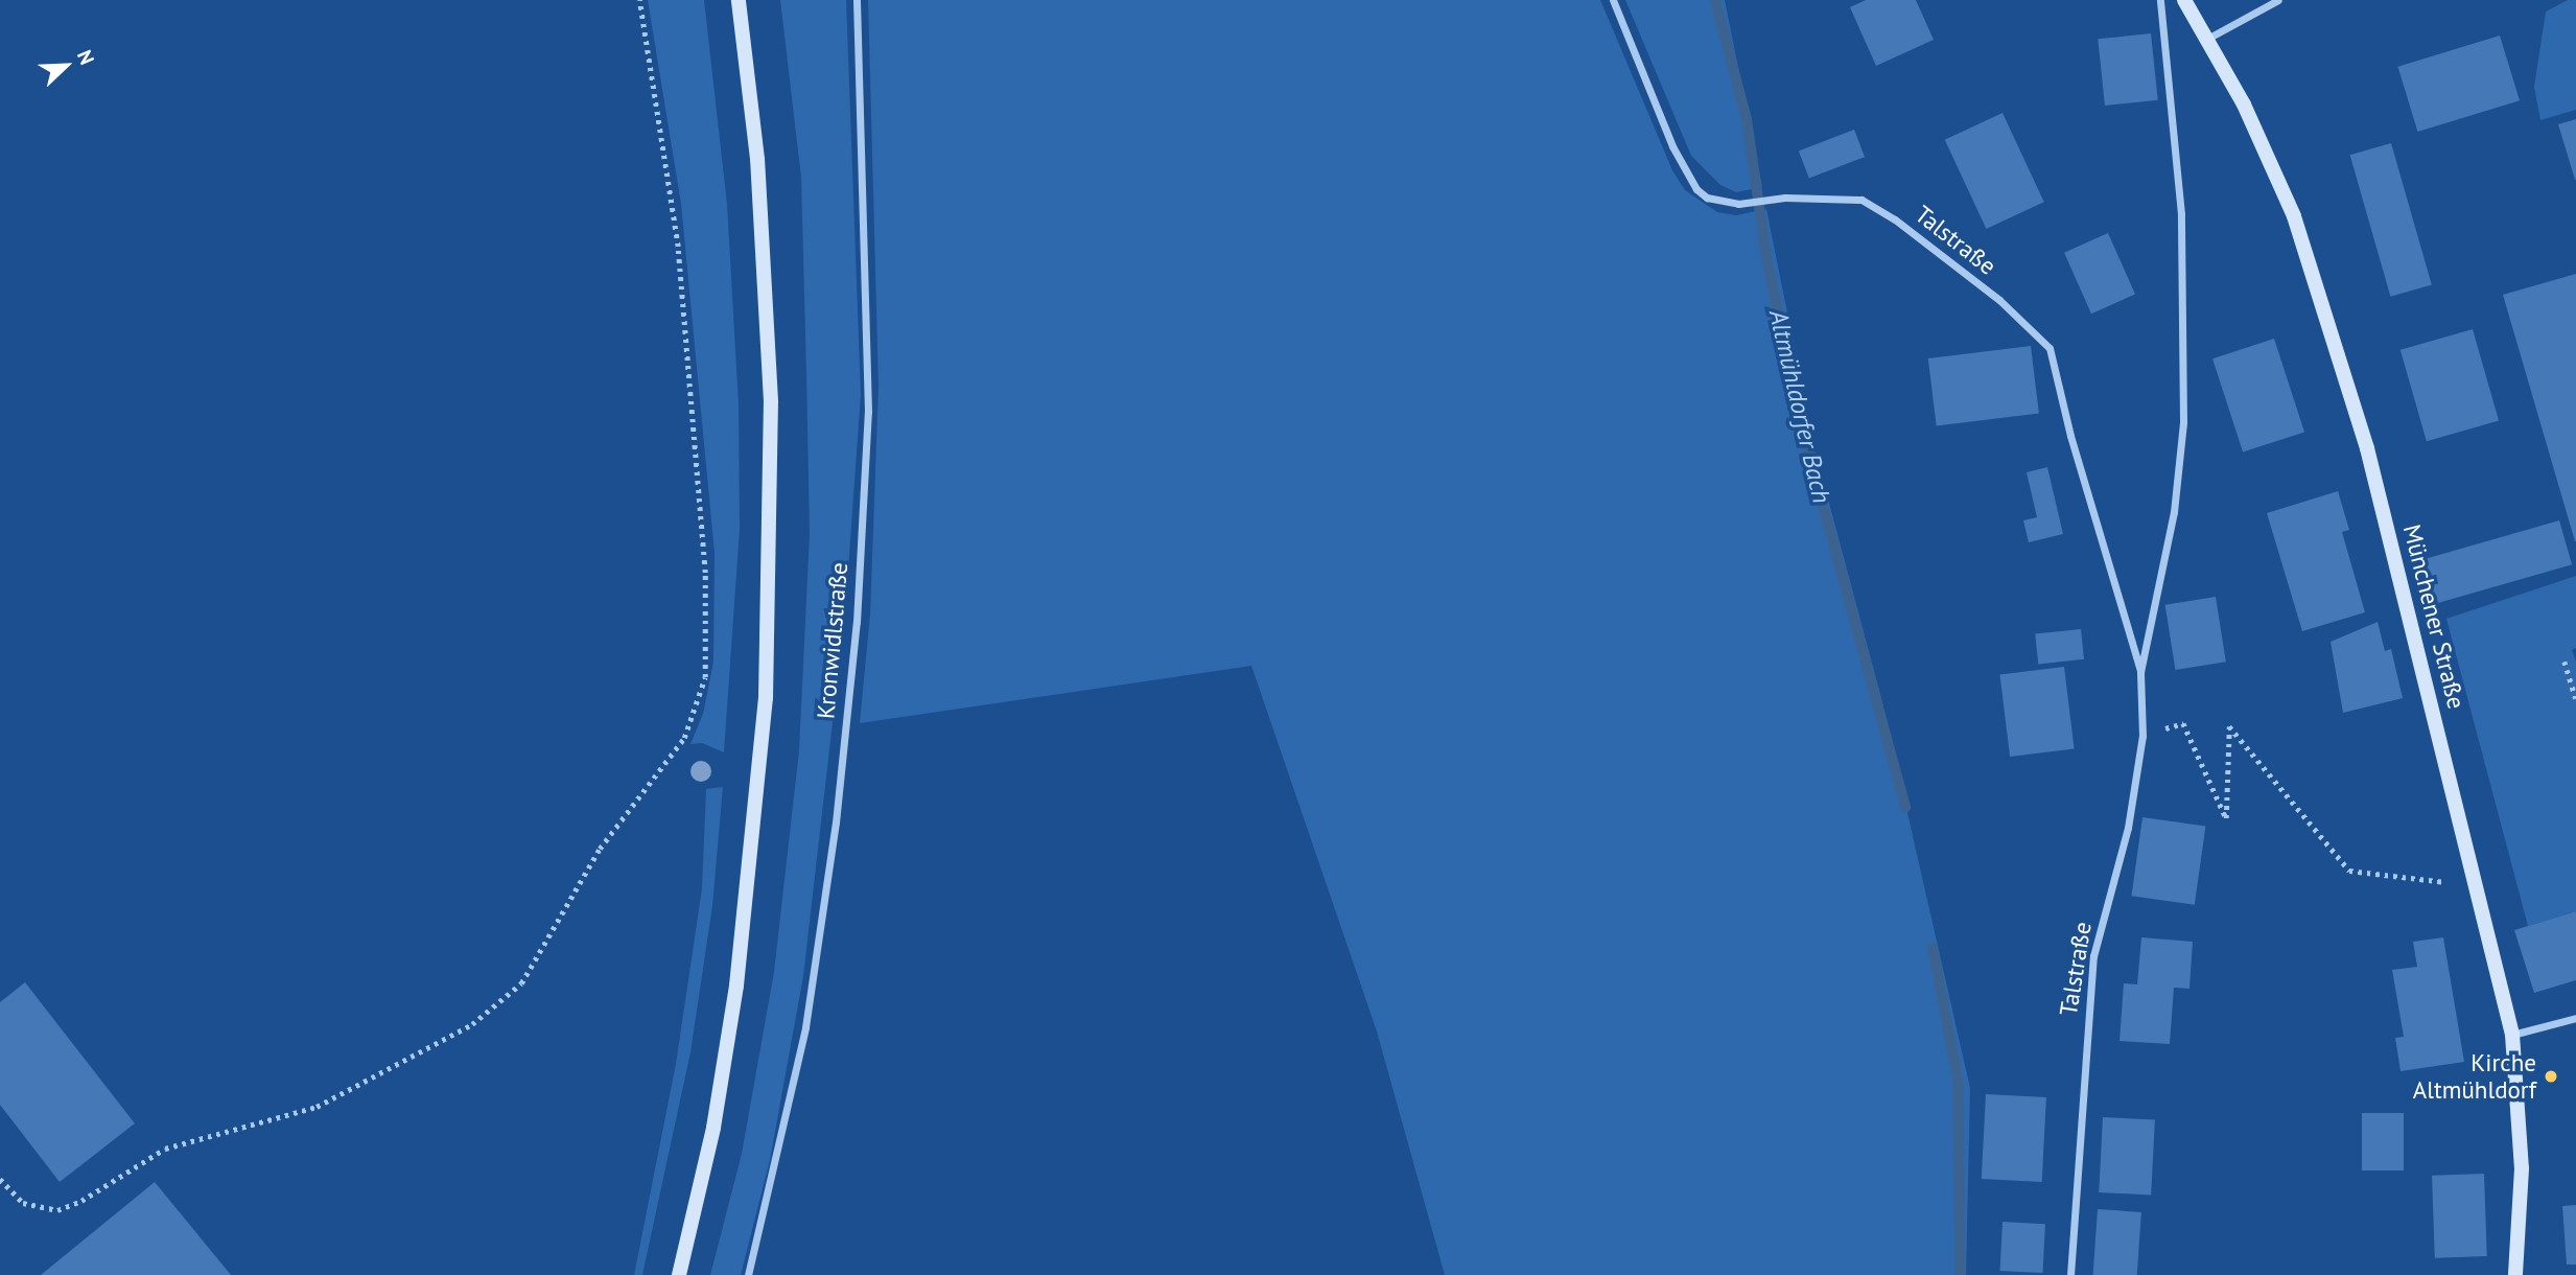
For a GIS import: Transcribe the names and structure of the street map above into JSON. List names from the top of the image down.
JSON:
{
  "streets": {
    "street": ["Talstraße", "Münchener Straße", "Kronwidlstraße"]
  },
  "water": ["Altmühldorfer Bach"],
  "places": ["Kirche Altmühldorf"],
  "north": "top right"
}
